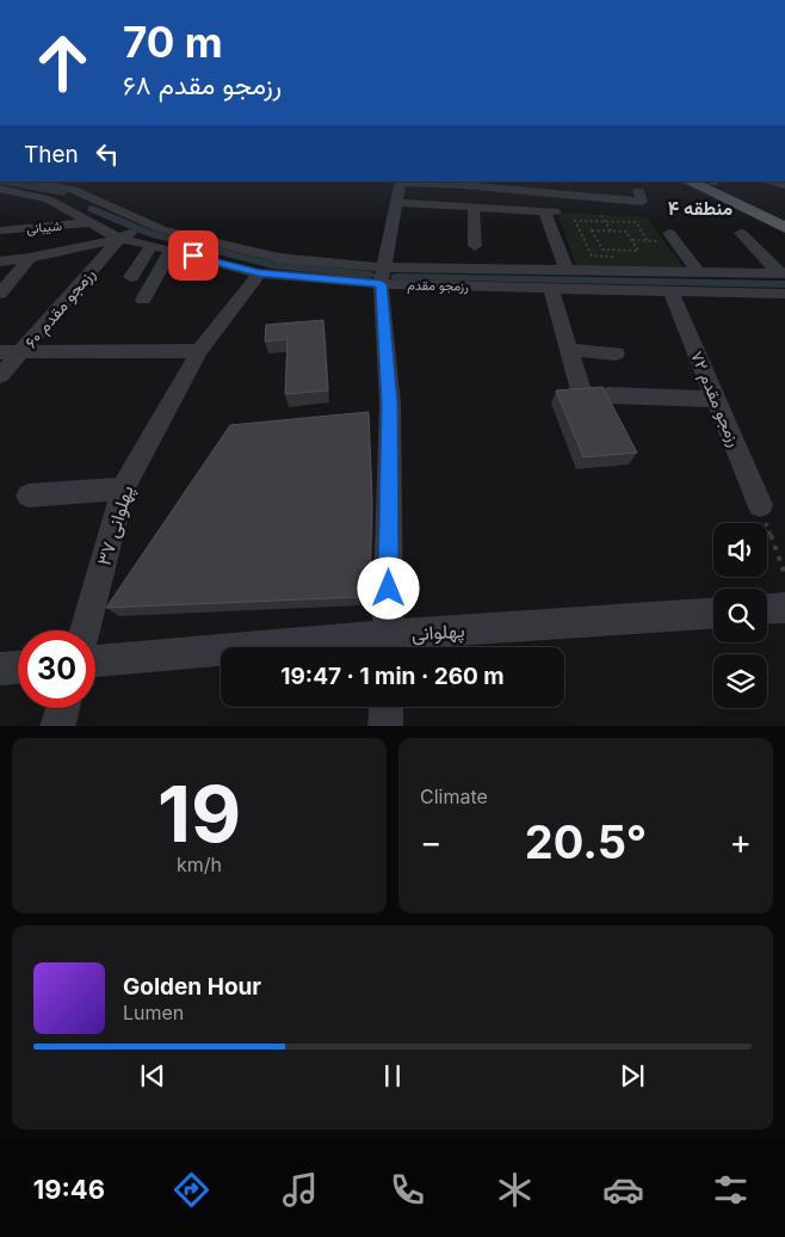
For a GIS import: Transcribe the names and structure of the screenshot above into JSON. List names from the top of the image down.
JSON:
{
  "streets": {
    "street": [
      "شیبانی",
      "رزمجو مقدم",
      "رزمجو مقدم ۶۰",
      "رزمجو مقدم ۷۲",
      "پهلوانی ۳۷",
      "پهلوانی"
    ]
  },
  "crossings": [
    ["شیبانی", "رزمجو مقدم"],
    ["رزمجو مقدم", "رزمجو مقدم ۶۰"],
    ["رزمجو مقدم", "رزمجو مقدم ۷۲"],
    ["رزمجو مقدم", "پهلوانی ۳۷"]
  ],
  "districts": ["منطقه ۴"],
  "page": {
    "turn": ["70 m", "رزمجو مقدم ۶۸"],
    "then": "Then",
    "limit": "30",
    "trip": "19:47 · 1 min · 260 m",
    "tile": [
      ["19", "km/h"],
      "Climate"
    ],
    "heat": ["−", "20.5°", "+"],
    "song": ["Golden Hour", "Lumen"],
    "tabs": "19:46"
  }
}
